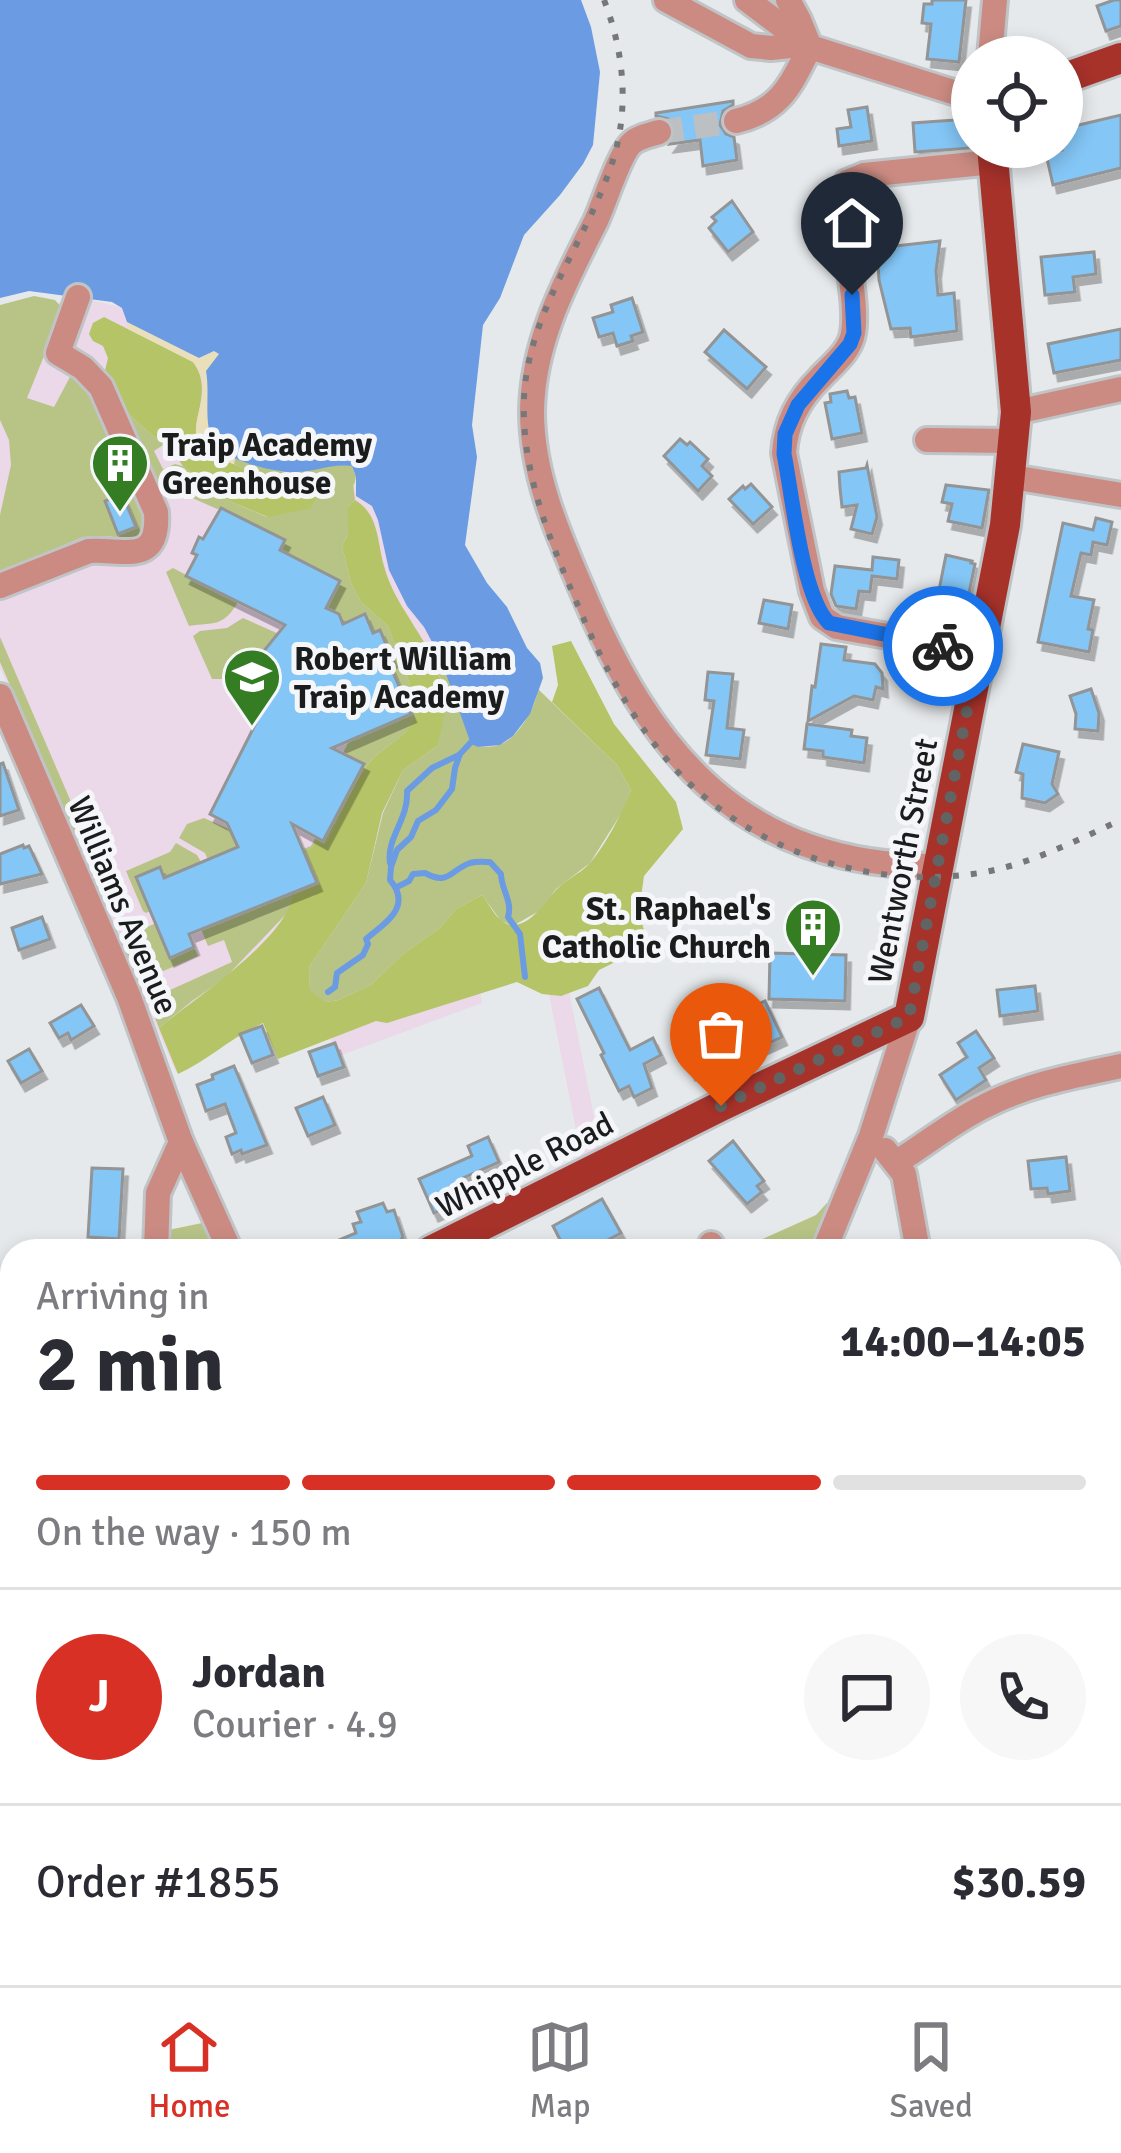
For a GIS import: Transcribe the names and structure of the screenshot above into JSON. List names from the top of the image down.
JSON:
{
  "streets": {
    "main road": ["Wentworth Street", "Whipple Road"],
    "street": ["Williams Avenue"]
  },
  "crossings": [
    ["Wentworth Street", "Whipple Road"]
  ],
  "places": {
    "building": ["Traip Academy Greenhouse", "St. Raphael's Catholic Church"],
    "school or university": ["Robert William Traip Academy"]
  },
  "page": {
    "heading": ["2 min", "Arriving in", "14:00–14:05"],
    "panel": [
      "Jordan",
      "Courier · 4.9",
      "Order #1855",
      "$30.59"
    ],
    "bar": "On the way · 150 m",
    "round": "J",
    "tabs": ["Home", "Map", "Saved"]
  }
}
